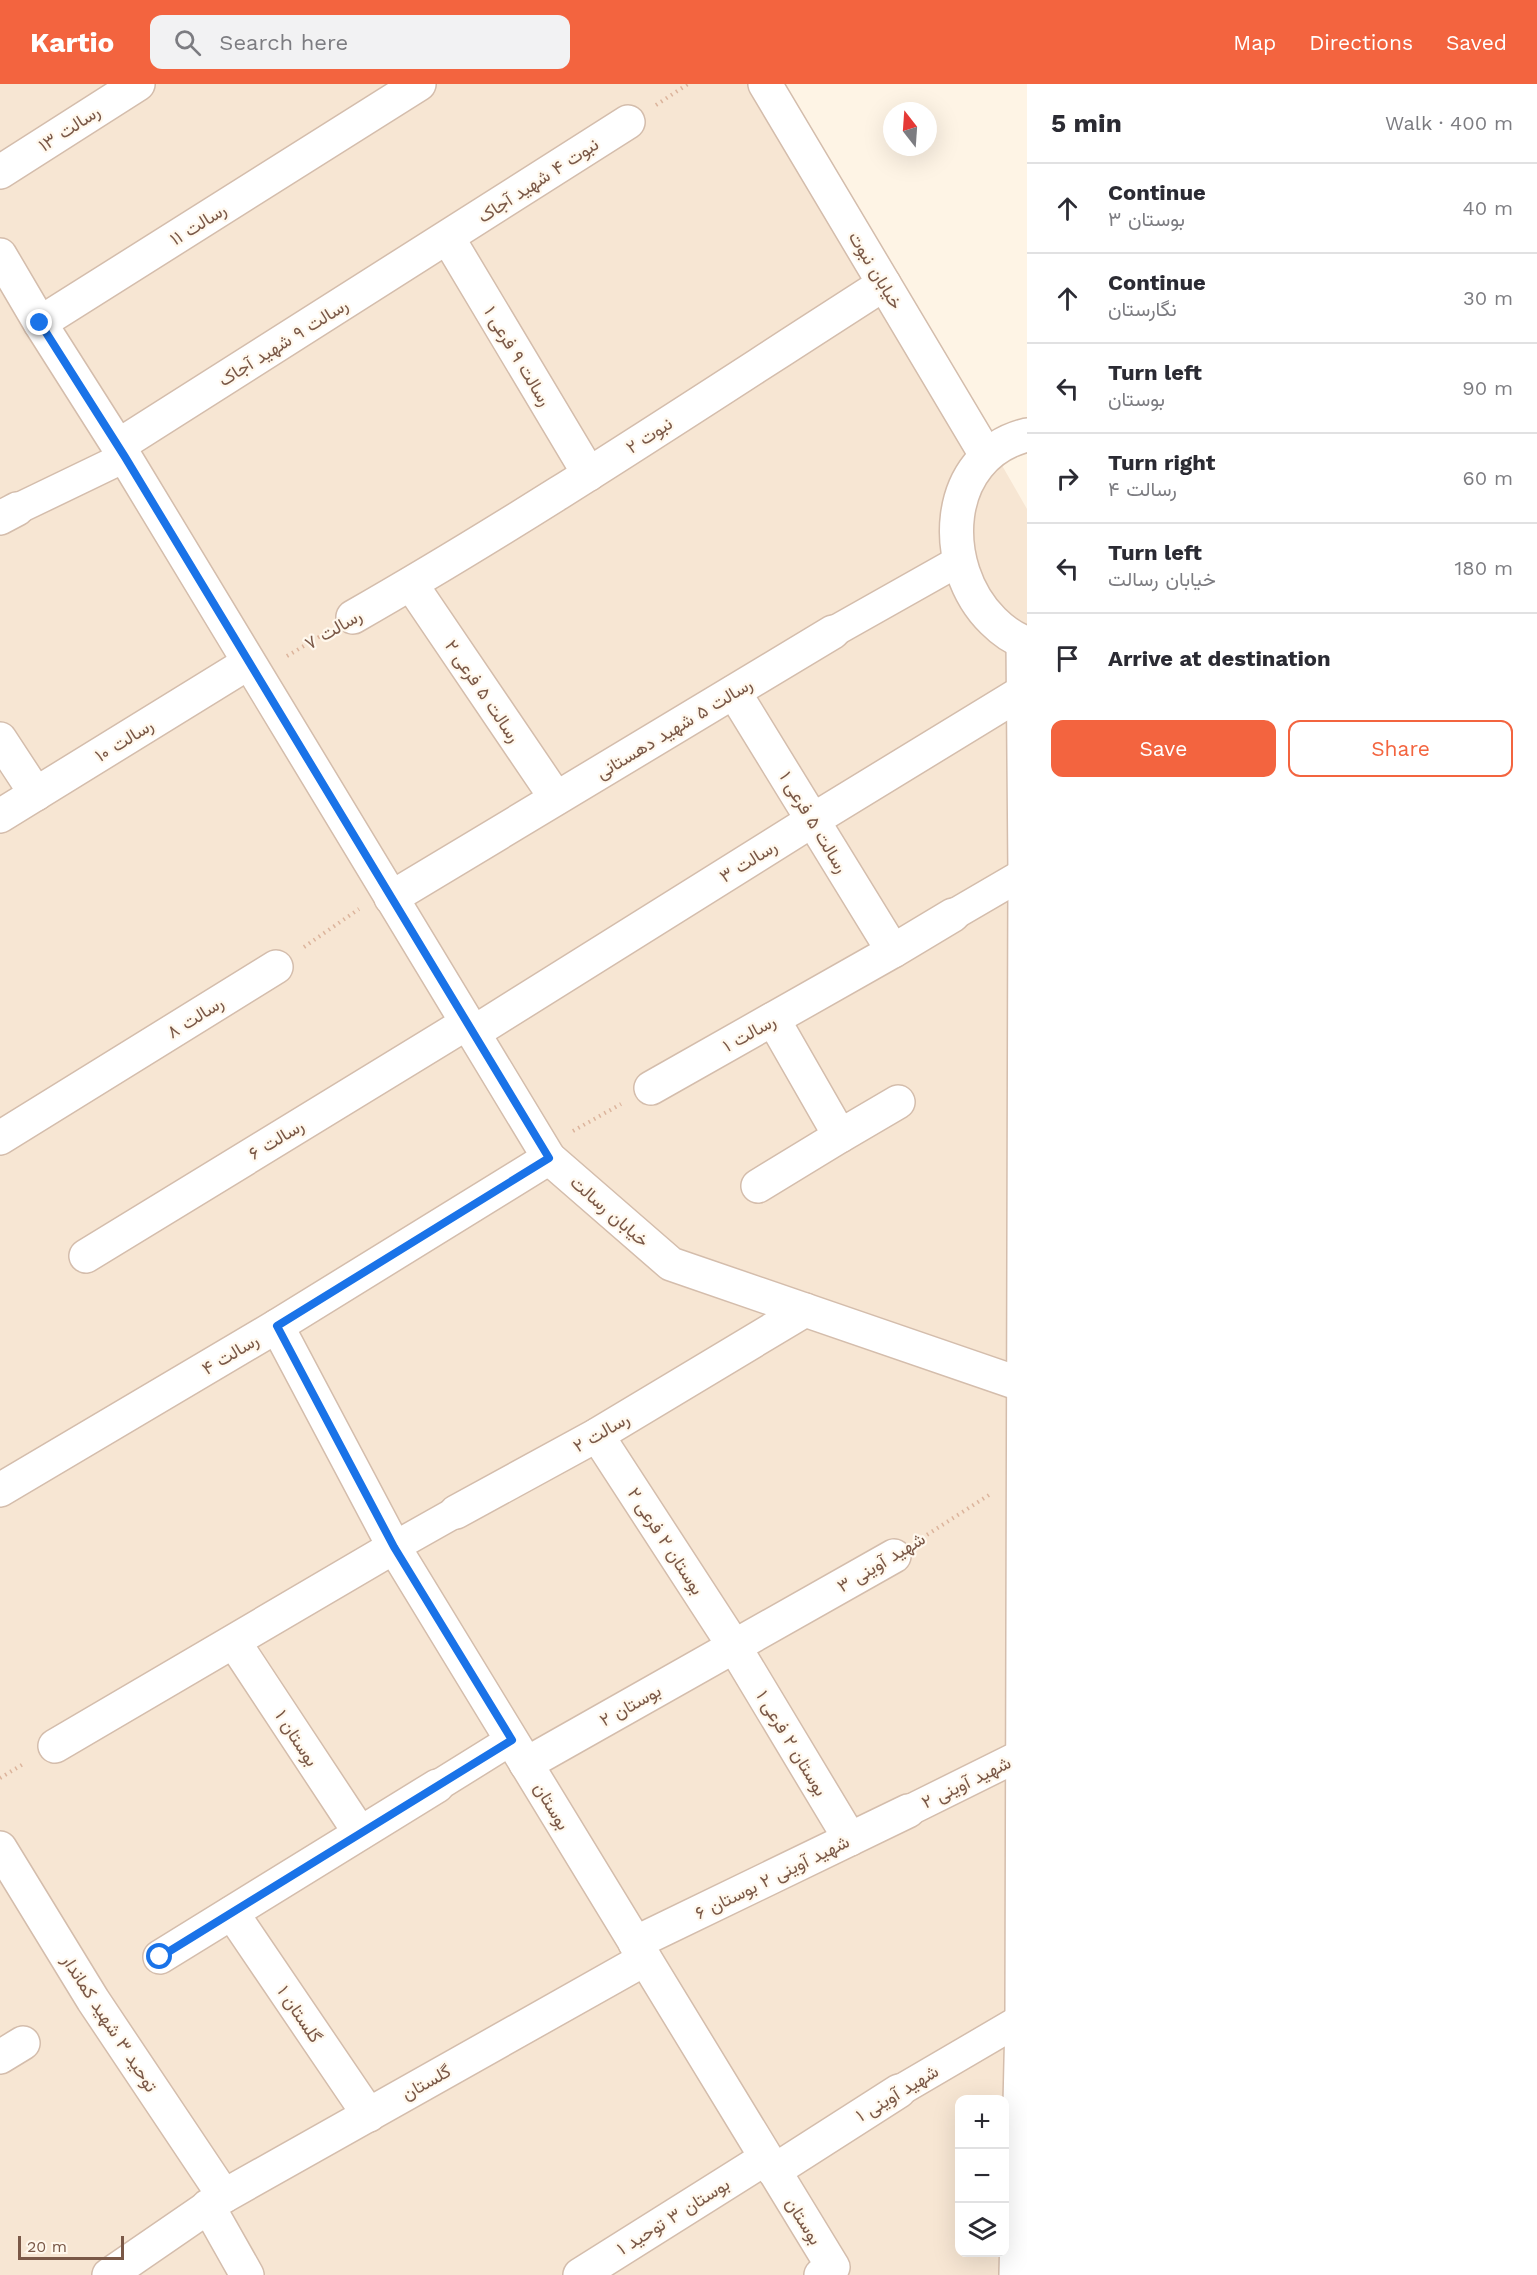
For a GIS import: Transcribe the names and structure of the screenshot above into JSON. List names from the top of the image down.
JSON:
{
  "streets": {
    "street": [
      "رسالت ۱۳",
      "نبوت ۴ شهید آجاک",
      "رسالت ۱۱",
      "خیابان نبوت",
      "رسالت ۹ شهید آجاک",
      "رسالت ۹ فرعی ۱",
      "نبوت ۲",
      "رسالت ۷",
      "رسالت ۵ فرعی ۲",
      "رسالت ۵ شهید دهستانی",
      "رسالت ۱۰",
      "رسالت ۵ فرعی ۱",
      "رسالت ۳",
      "رسالت ۸",
      "رسالت ۱",
      "رسالت ۶",
      "خیابان رسالت",
      "رسالت ۴",
      "رسالت ۲",
      "بوستان ۲ فرعی ۲",
      "شهید آوینی ۳",
      "بوستان ۲",
      "بوستان ۱",
      "بوستان ۲ فرعی ۱",
      "شهید آوینی ۲",
      "بوستان",
      "شهید آوینی ۲ بوستان ۶",
      "گلستان ۱",
      "توحید ۳ شهید کماندار",
      "گلستان",
      "شهید آوینی ۱",
      "بوستان ۳ توحید ۱"
    ]
  },
  "crossings": [
    ["نبوت ۴ شهید آجاک", "رسالت ۹ شهید آجاک"],
    ["نبوت ۴ شهید آجاک", "رسالت ۹ فرعی ۱"],
    ["رسالت ۱۱", "خیابان رسالت"],
    ["خیابان نبوت", "نبوت ۲"],
    ["رسالت ۹ شهید آجاک", "رسالت ۹ فرعی ۱"],
    ["رسالت ۹ شهید آجاک", "خیابان رسالت"],
    ["رسالت ۹ فرعی ۱", "نبوت ۲"],
    ["نبوت ۲", "رسالت ۷"],
    ["نبوت ۲", "رسالت ۵ فرعی ۲"],
    ["رسالت ۷", "رسالت ۵ فرعی ۲"],
    ["رسالت ۷", "رسالت ۱۰"],
    ["رسالت ۷", "خیابان رسالت"],
    ["رسالت ۵ فرعی ۲", "رسالت ۵ شهید دهستانی"],
    ["رسالت ۵ شهید دهستانی", "رسالت ۵ فرعی ۱"],
    ["رسالت ۵ شهید دهستانی", "خیابان رسالت"],
    ["رسالت ۱۰", "خیابان رسالت"],
    ["رسالت ۵ فرعی ۱", "رسالت ۳"],
    ["رسالت ۵ فرعی ۱", "رسالت ۱"],
    ["رسالت ۳", "رسالت ۶"],
    ["رسالت ۳", "خیابان رسالت"],
    ["رسالت ۶", "خیابان رسالت"],
    ["خیابان رسالت", "رسالت ۴"],
    ["خیابان رسالت", "رسالت ۲"],
    ["رسالت ۴", "بوستان"],
    ["رسالت ۲", "بوستان ۲ فرعی ۲"],
    ["رسالت ۲", "بوستان"],
    ["بوستان ۲ فرعی ۲", "شهید آوینی ۳"],
    ["بوستان ۲ فرعی ۲", "بوستان ۲"],
    ["بوستان ۲ فرعی ۲", "بوستان ۲ فرعی ۱"],
    ["شهید آوینی ۳", "بوستان ۲"],
    ["شهید آوینی ۳", "بوستان ۲ فرعی ۱"],
    ["بوستان ۲", "بوستان ۲ فرعی ۱"],
    ["بوستان ۲", "بوستان"],
    ["بوستان ۲ فرعی ۱", "شهید آوینی ۲ بوستان ۶"],
    ["شهید آوینی ۲", "شهید آوینی ۲ بوستان ۶"],
    ["بوستان", "شهید آوینی ۲ بوستان ۶"],
    ["بوستان", "گلستان"],
    ["بوستان", "شهید آوینی ۱"],
    ["بوستان", "بوستان ۳ توحید ۱"],
    ["شهید آوینی ۲ بوستان ۶", "گلستان"],
    ["گلستان ۱", "گلستان"],
    ["توحید ۳ شهید کماندار", "گلستان"],
    ["شهید آوینی ۱", "بوستان ۳ توحید ۱"]
  ],
  "scale_bar": "20 m",
  "north": "top",
  "page": {
    "header": "Kartio",
    "search": "Search here",
    "nav": ["Map", "Directions", "Saved"],
    "heading": ["5 min", "Walk · 400 m"],
    "list": [
      ["Continue", "بوستان ۳", "40 m"],
      ["Continue", "نگارستان", "30 m"],
      ["Turn left", "بوستان", "90 m"],
      ["Turn right", "رسالت ۴", "60 m"],
      ["Turn left", "خیابان رسالت", "180 m"],
      "Arrive at destination"
    ],
    "buttons": ["Save", "Share"],
    "map_buttons": ["+", "−"],
    "scale": "20 m"
  }
}
